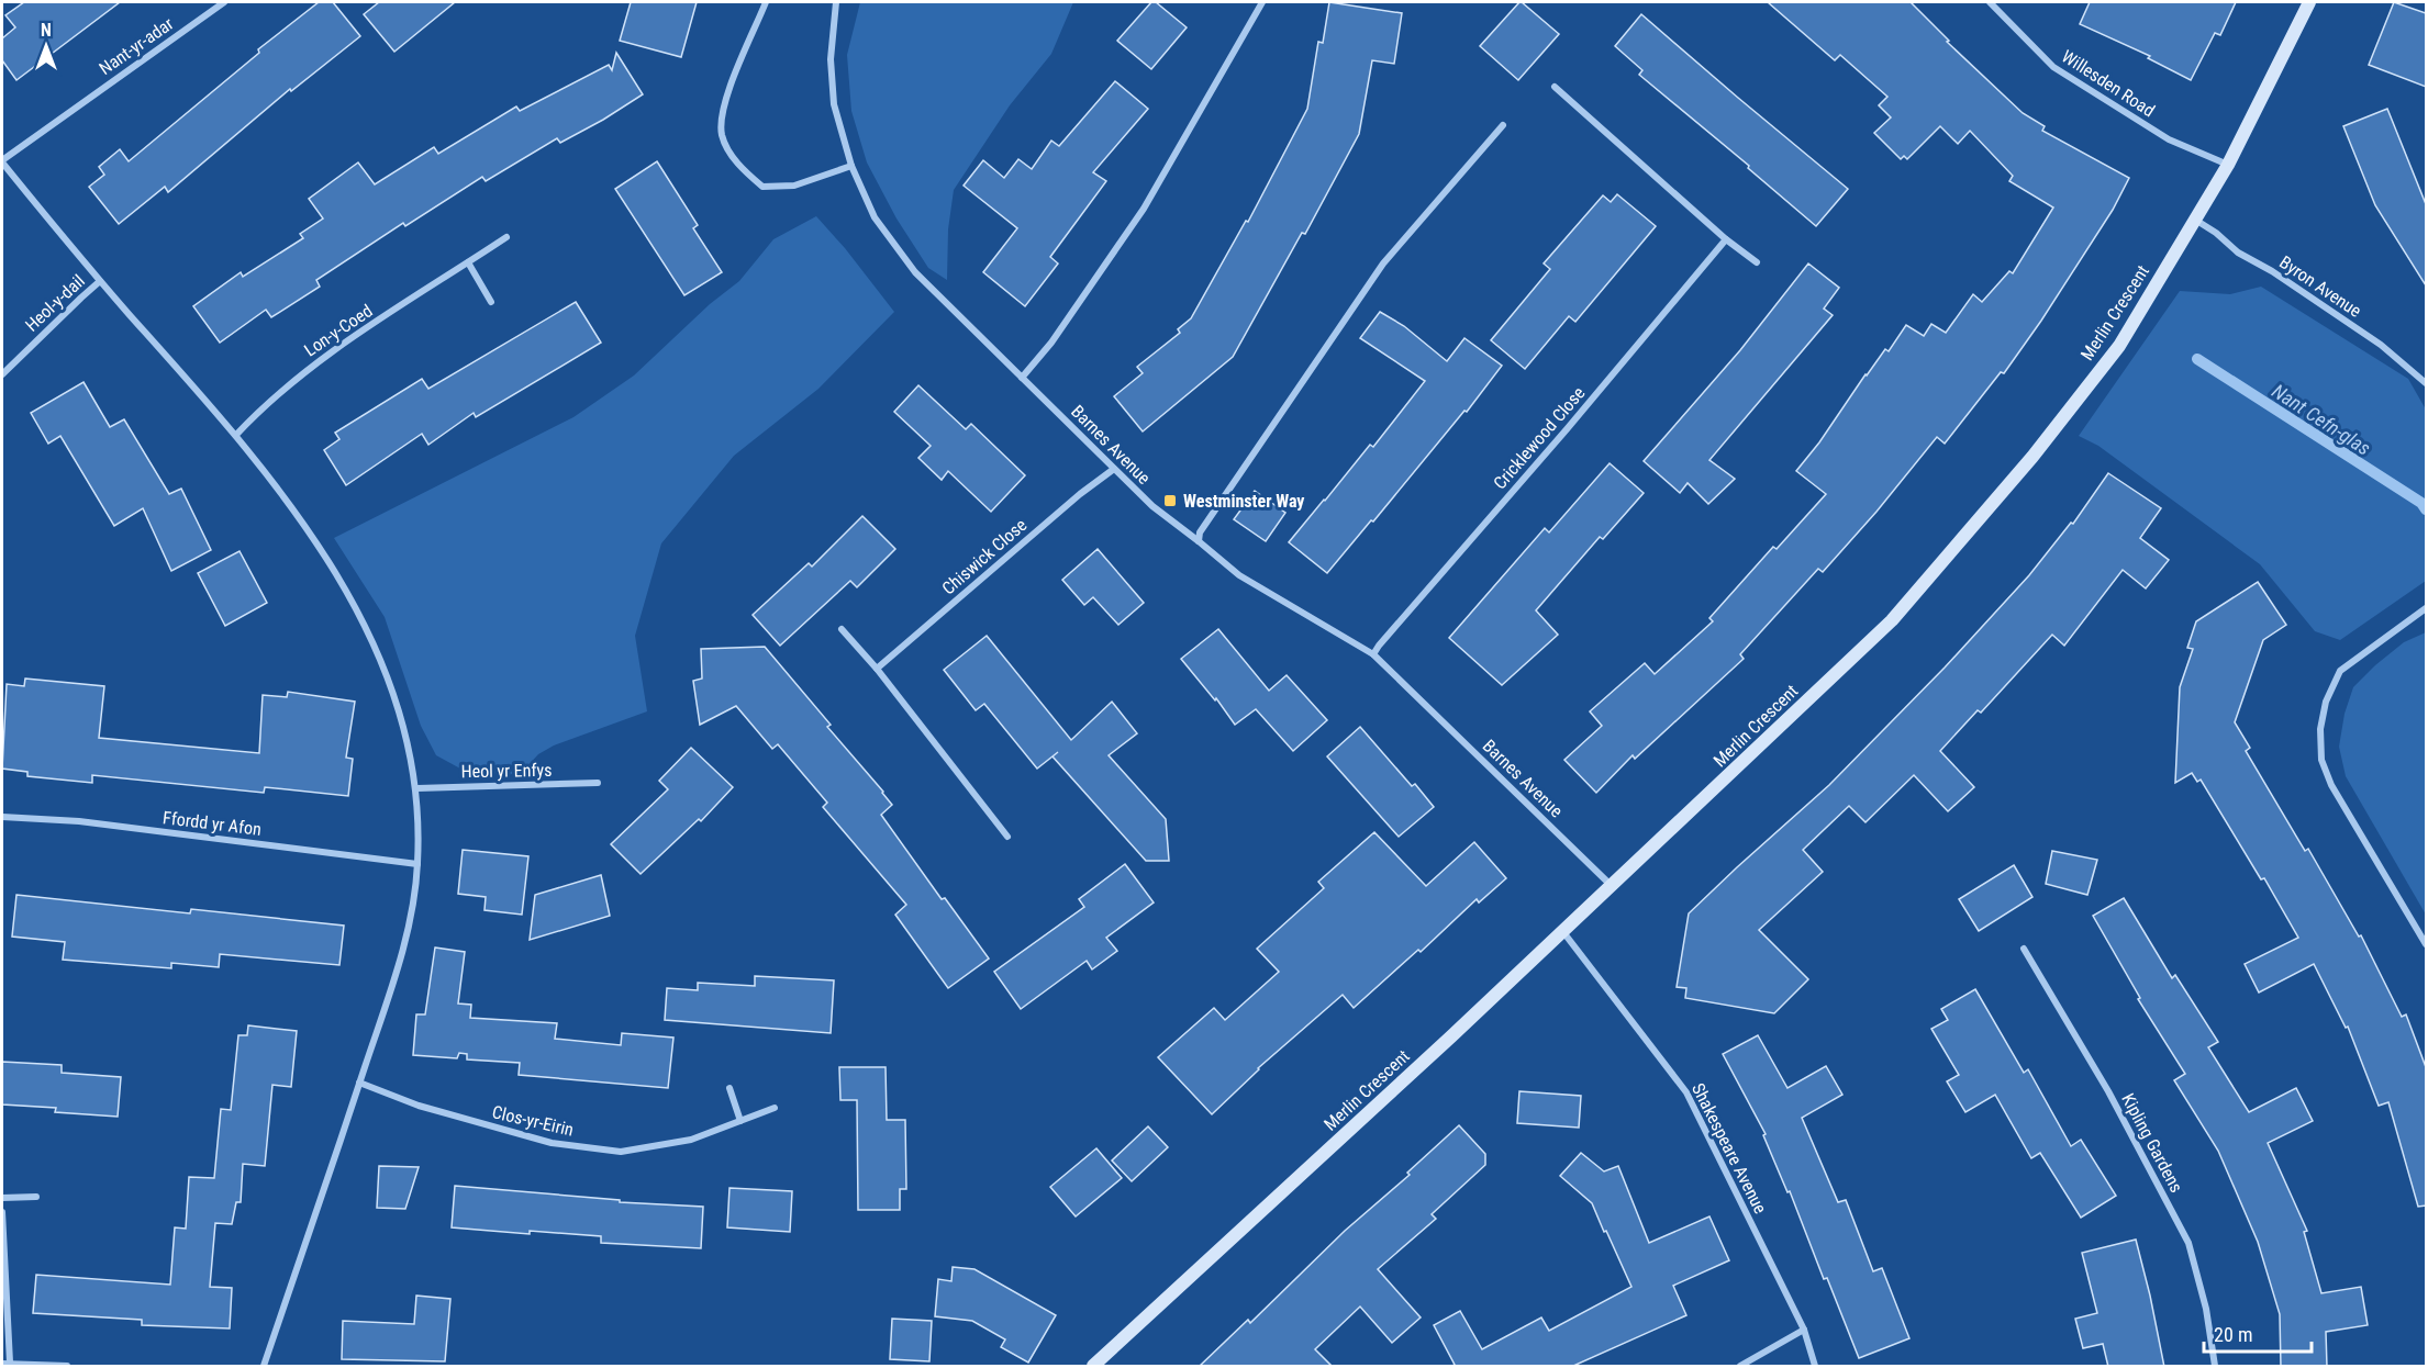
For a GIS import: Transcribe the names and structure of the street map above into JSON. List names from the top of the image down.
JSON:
{
  "streets": {
    "street": [
      "Nant-yr-adar",
      "Willesden Road",
      "Byron Avenue",
      "Heol-y-dail",
      "Merlin Crescent",
      "Lon-y-Coed",
      "Cricklewood Close",
      "Barnes Avenue",
      "Chiswick Close",
      "Heol yr Enfys",
      "Ffordd yr Afon",
      "Clos-yr-Eirin",
      "Kipling Gardens",
      "Shakespeare Avenue"
    ]
  },
  "crossings": [
    ["Willesden Road", "Merlin Crescent"],
    ["Byron Avenue", "Merlin Crescent"],
    ["Merlin Crescent", "Barnes Avenue"],
    ["Merlin Crescent", "Shakespeare Avenue"],
    ["Cricklewood Close", "Barnes Avenue"],
    ["Barnes Avenue", "Chiswick Close"]
  ],
  "water": ["Nant Cefn-glas"],
  "places": {
    "transit": ["Westminster Way"]
  },
  "scale_bar": "20 m",
  "north": "top"
}
